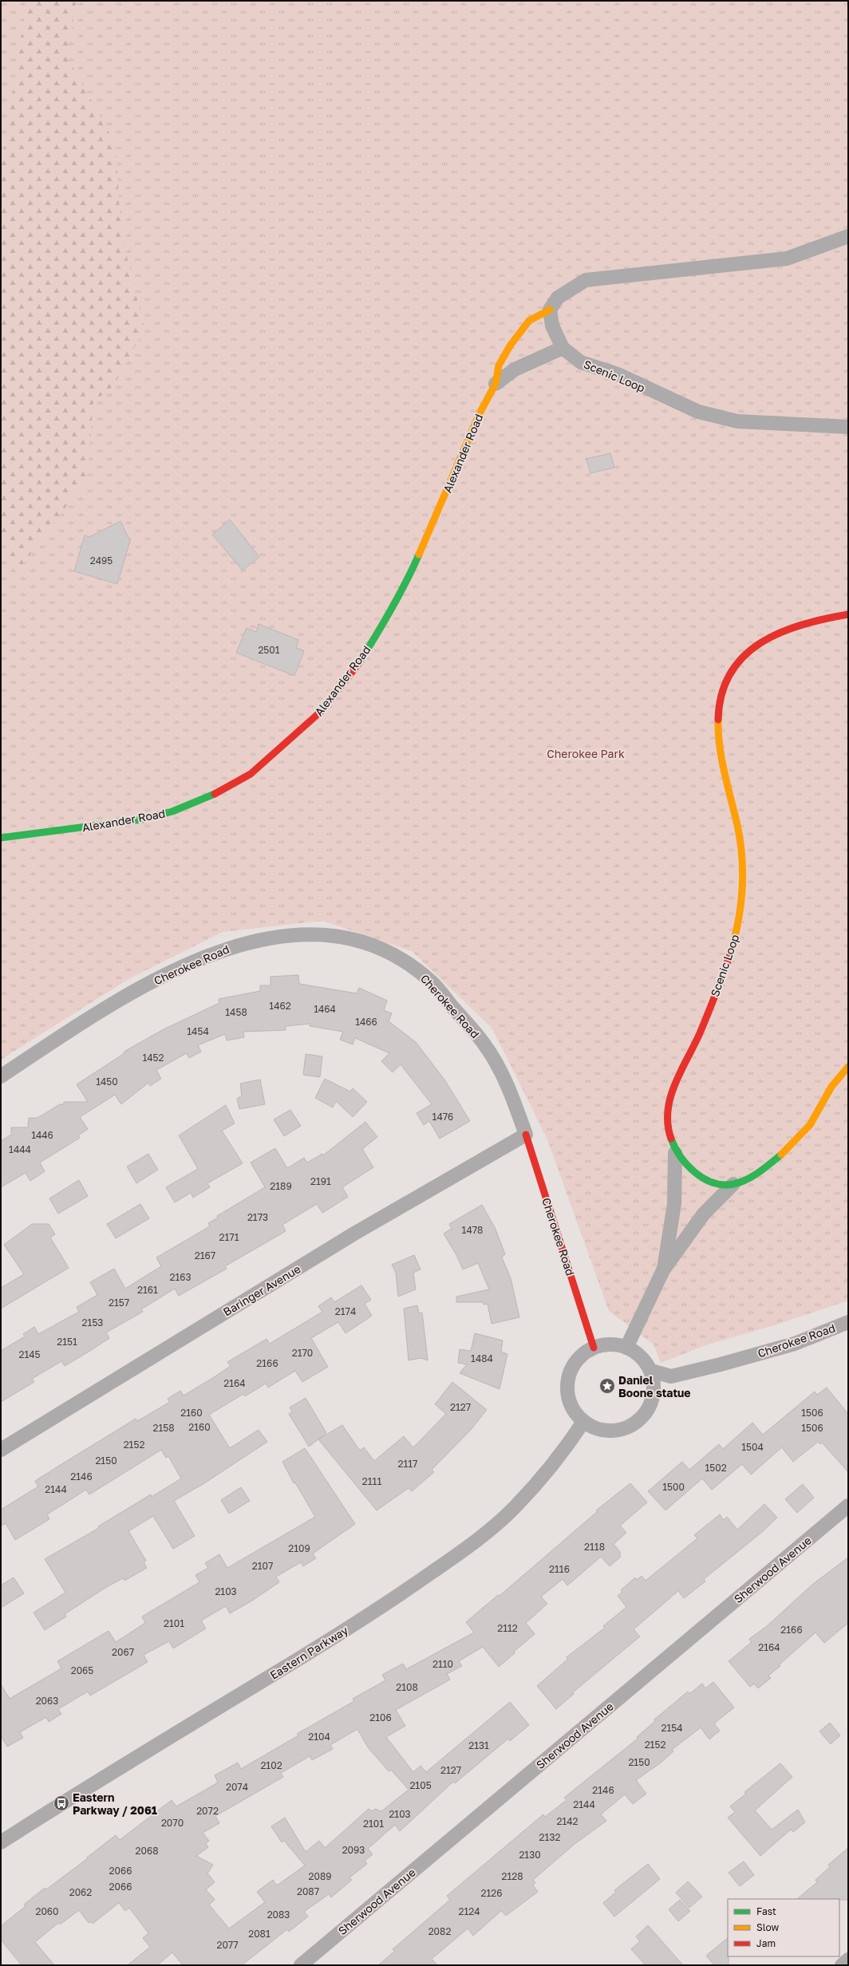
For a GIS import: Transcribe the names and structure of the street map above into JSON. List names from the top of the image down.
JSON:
{
  "streets": {
    "street": [
      "Scenic Loop",
      "Alexander Road",
      "Cherokee Road",
      "Baringer Avenue",
      "Sherwood Avenue",
      "Eastern Parkway"
    ]
  },
  "crossings": [
    ["Scenic Loop", "Alexander Road"],
    ["Cherokee Road", "Baringer Avenue"],
    ["Cherokee Road", "Eastern Parkway"]
  ],
  "parks": ["Cherokee Park"],
  "places": {
    "place": ["Daniel Boone statue"],
    "bus stop": ["Eastern Parkway / 2061"]
  },
  "house_numbers": [
    "2495",
    "2501",
    "1462",
    "1464",
    "1458",
    "1466",
    "1454",
    "1452",
    "1450",
    "1476",
    "1446",
    "1444",
    "2191",
    "2189",
    "2173",
    "1478",
    "2171",
    "2167",
    "2163",
    "2161",
    "2157",
    "2174",
    "2153",
    "2151",
    "2170",
    "2145",
    "1484",
    "2166",
    "2164",
    "2127",
    "2160",
    "1506",
    "2160",
    "2158",
    "1506",
    "2152",
    "1504",
    "2150",
    "2117",
    "1502",
    "2146",
    "2111",
    "1500",
    "2144",
    "2118",
    "2109",
    "2107",
    "2116",
    "2103",
    "2101",
    "2112",
    "2166",
    "2164",
    "2067",
    "2110",
    "2065",
    "2108",
    "2063",
    "2106",
    "2154",
    "2104",
    "2152",
    "2131",
    "2150",
    "2102",
    "2127",
    "2105",
    "2074",
    "2146",
    "2144",
    "2072",
    "2103",
    "2142",
    "2070",
    "2101",
    "2132",
    "2093",
    "2068",
    "2130",
    "2066",
    "2089",
    "2128",
    "2066",
    "2087",
    "2062",
    "2126",
    "2060",
    "2124",
    "2083",
    "2082",
    "2081",
    "2077"
  ],
  "legend": ["Fast", "Slow", "Jam"]
}
